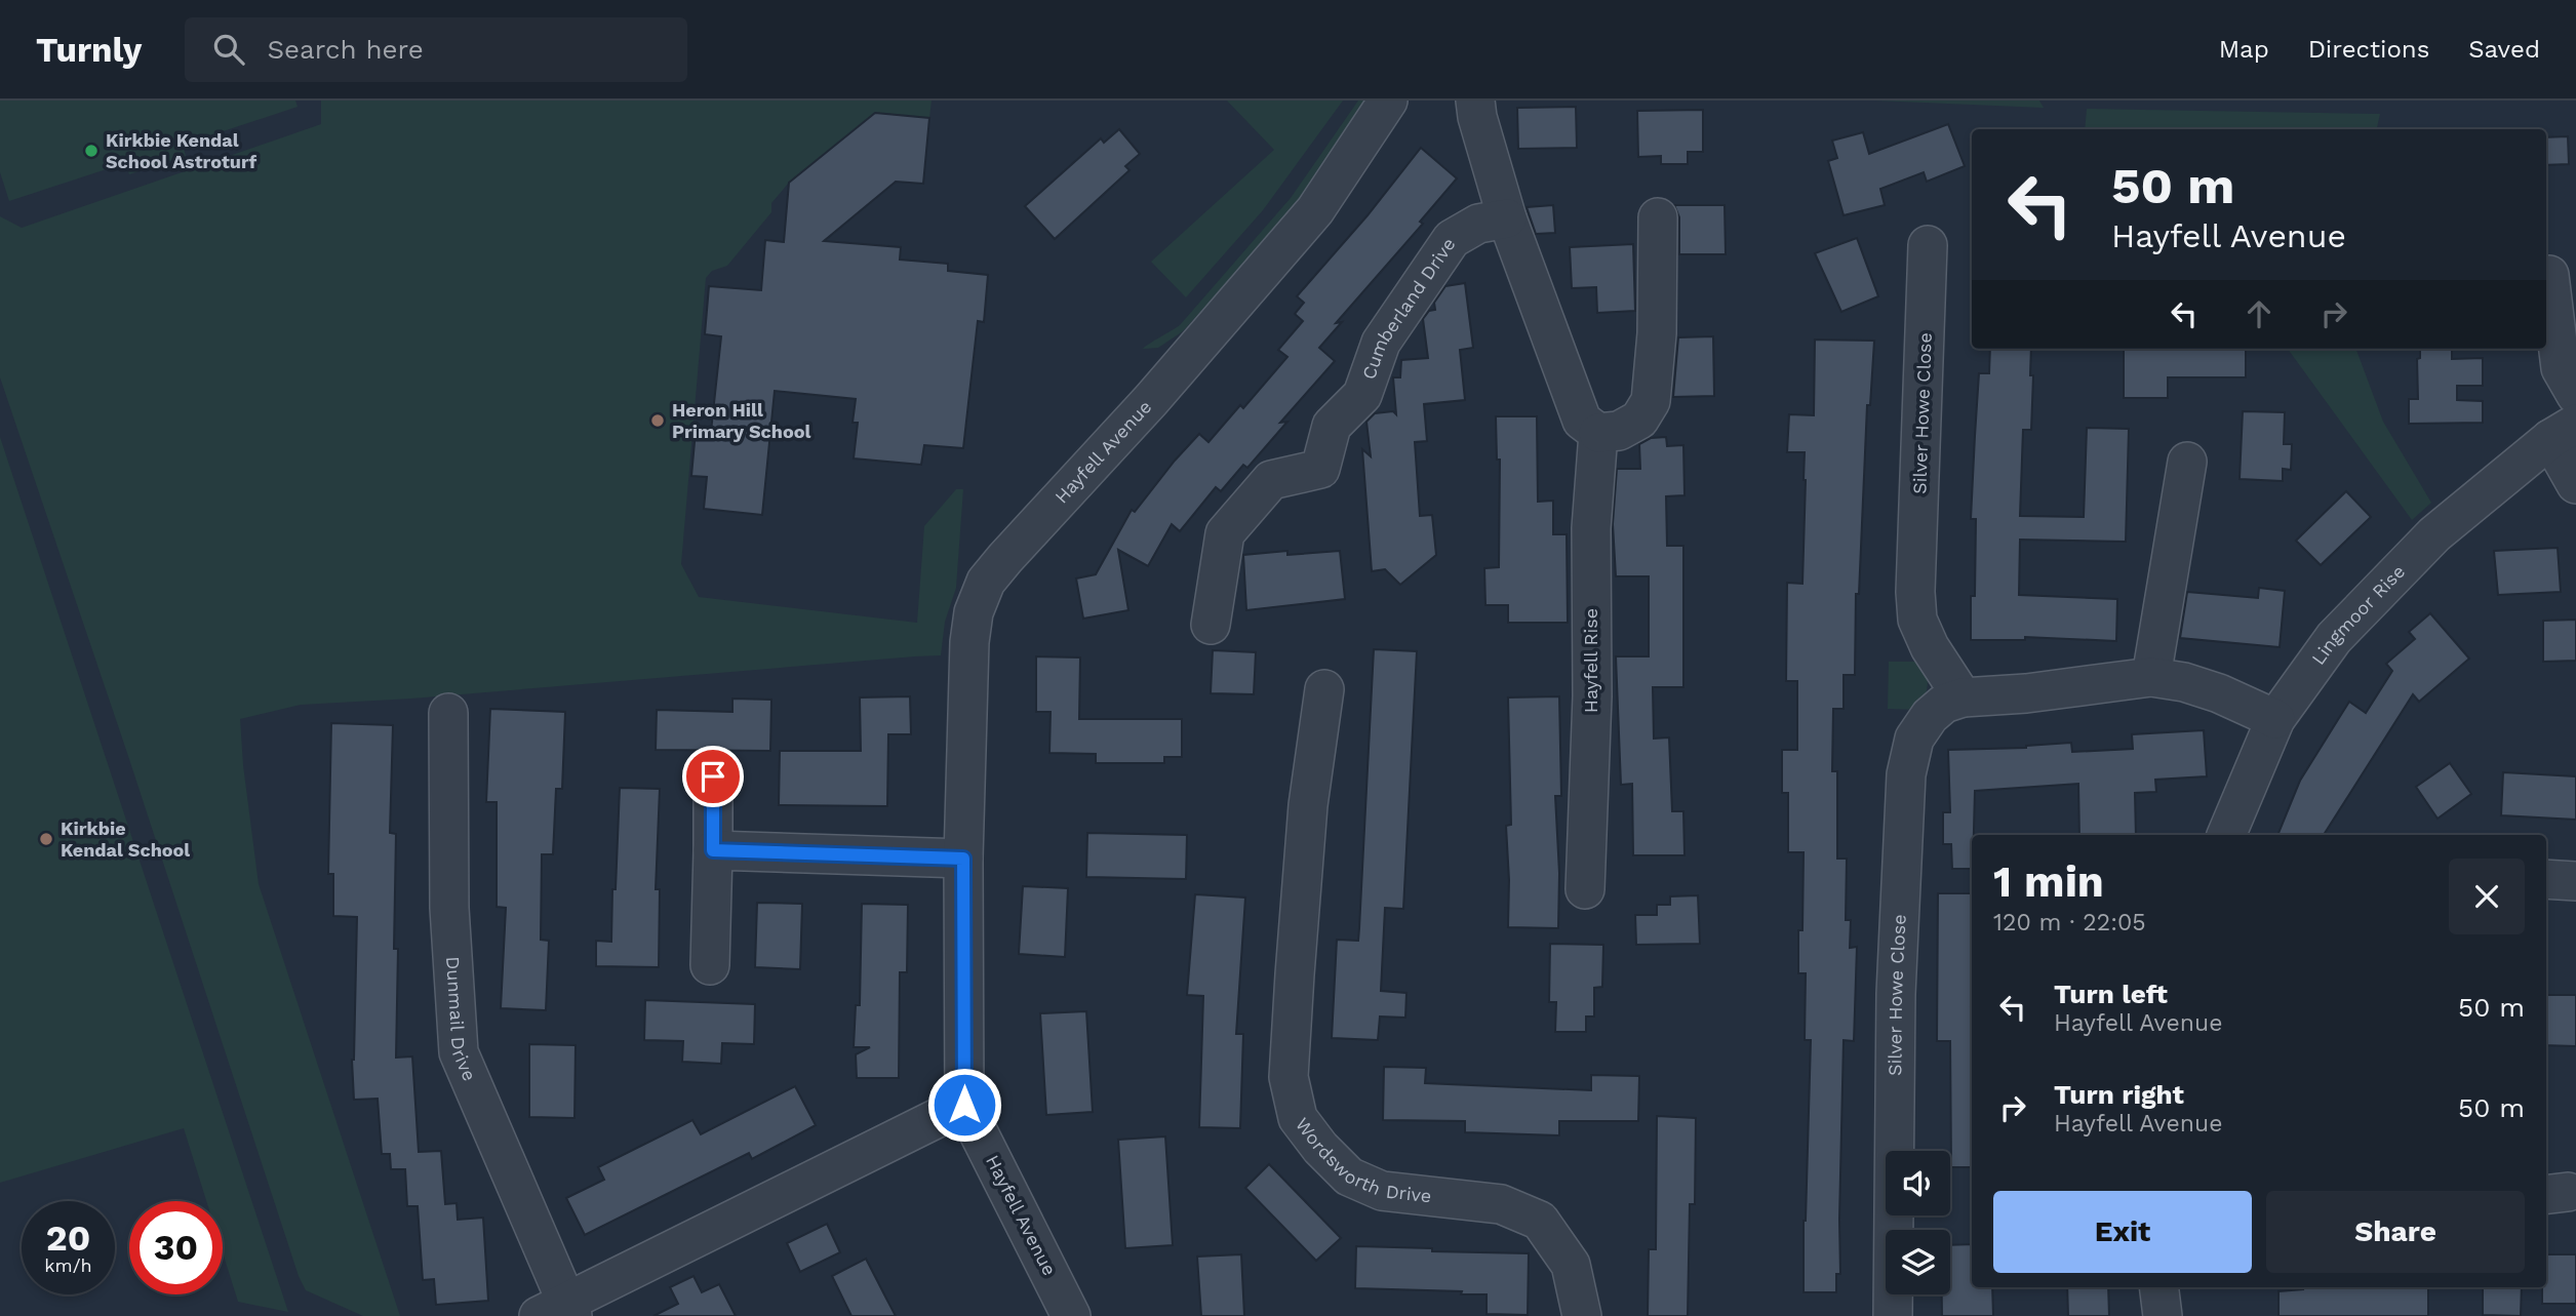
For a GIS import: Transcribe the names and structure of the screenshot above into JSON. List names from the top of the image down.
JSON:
{
  "streets": {
    "street": [
      "Cumberland Drive",
      "Silver Howe Close",
      "Hayfell Avenue",
      "Lingmoor Rise",
      "Hayfell Rise",
      "Dunmail Drive",
      "Wordsworth Drive"
    ]
  },
  "crossings": [
    ["Silver Howe Close", "Lingmoor Rise"],
    ["Hayfell Avenue", "Dunmail Drive"]
  ],
  "places": ["Kirkbie Kendal School Astroturf", "Heron Hill Primary School", "Kirkbie Kendal School"],
  "page": {
    "header": "Turnly",
    "search": "Search here",
    "nav": ["Map", "Directions", "Saved"],
    "turn": ["50 m", "Hayfell Avenue"],
    "heading": ["1 min", "120 m · 22:05"],
    "list": [
      {
        "name": "Turn left",
        "note": "Hayfell Avenue",
        "value": "50 m"
      },
      {
        "name": "Turn right",
        "note": "Hayfell Avenue",
        "value": "50 m"
      }
    ],
    "buttons": ["Exit", "Share"],
    "speed": "20 km/h",
    "limit": "30"
  }
}
